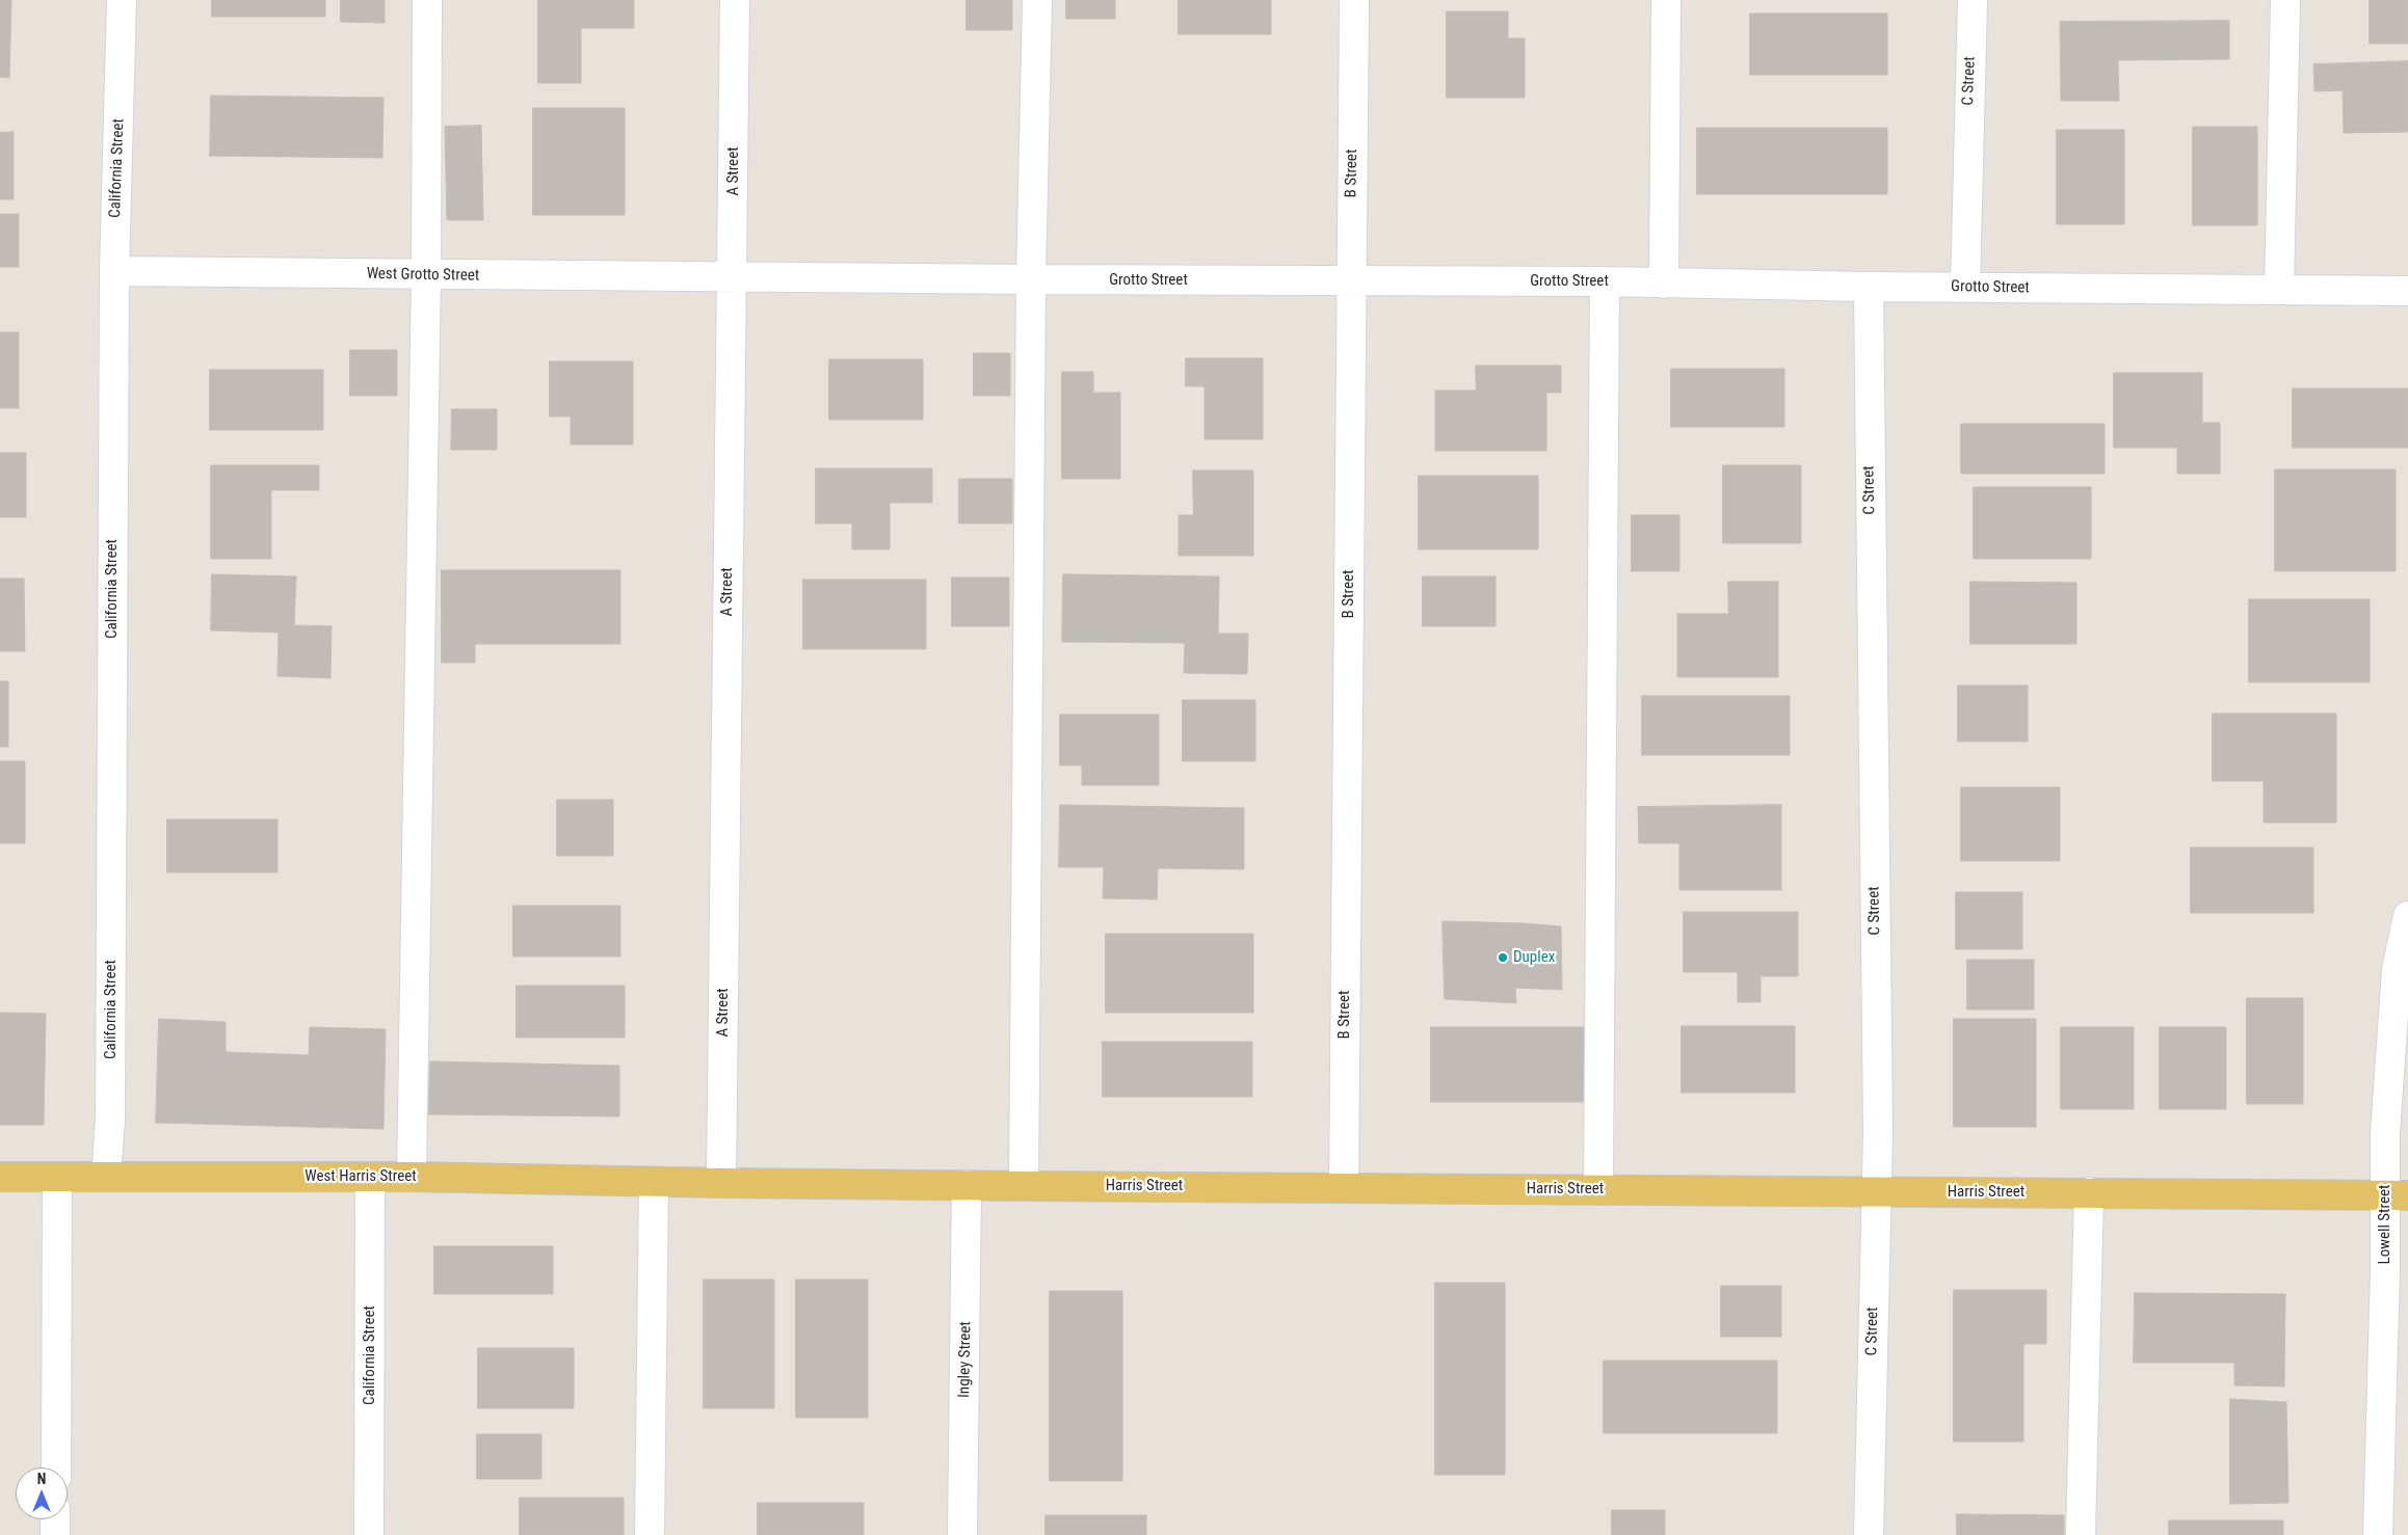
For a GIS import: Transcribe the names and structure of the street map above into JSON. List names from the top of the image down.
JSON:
{
  "streets": {
    "main road": ["West Harris Street", "Harris Street"],
    "street": [
      "C Street",
      "California Street",
      "A Street",
      "B Street",
      "West Grotto Street",
      "Grotto Street",
      "Lowell Street",
      "Ingley Street"
    ]
  },
  "crossings": [
    ["C Street", "Grotto Street"],
    ["C Street", "Harris Street"],
    ["California Street", "West Grotto Street"],
    ["California Street", "West Harris Street"],
    ["A Street", "West Grotto Street"],
    ["A Street", "Grotto Street"],
    ["A Street", "West Harris Street"],
    ["A Street", "Harris Street"],
    ["B Street", "Grotto Street"],
    ["B Street", "Harris Street"],
    ["West Grotto Street", "Grotto Street"],
    ["West Harris Street", "Harris Street"],
    ["Harris Street", "Lowell Street"],
    ["Harris Street", "Ingley Street"]
  ],
  "places": ["Duplex"],
  "north": "top"
}
